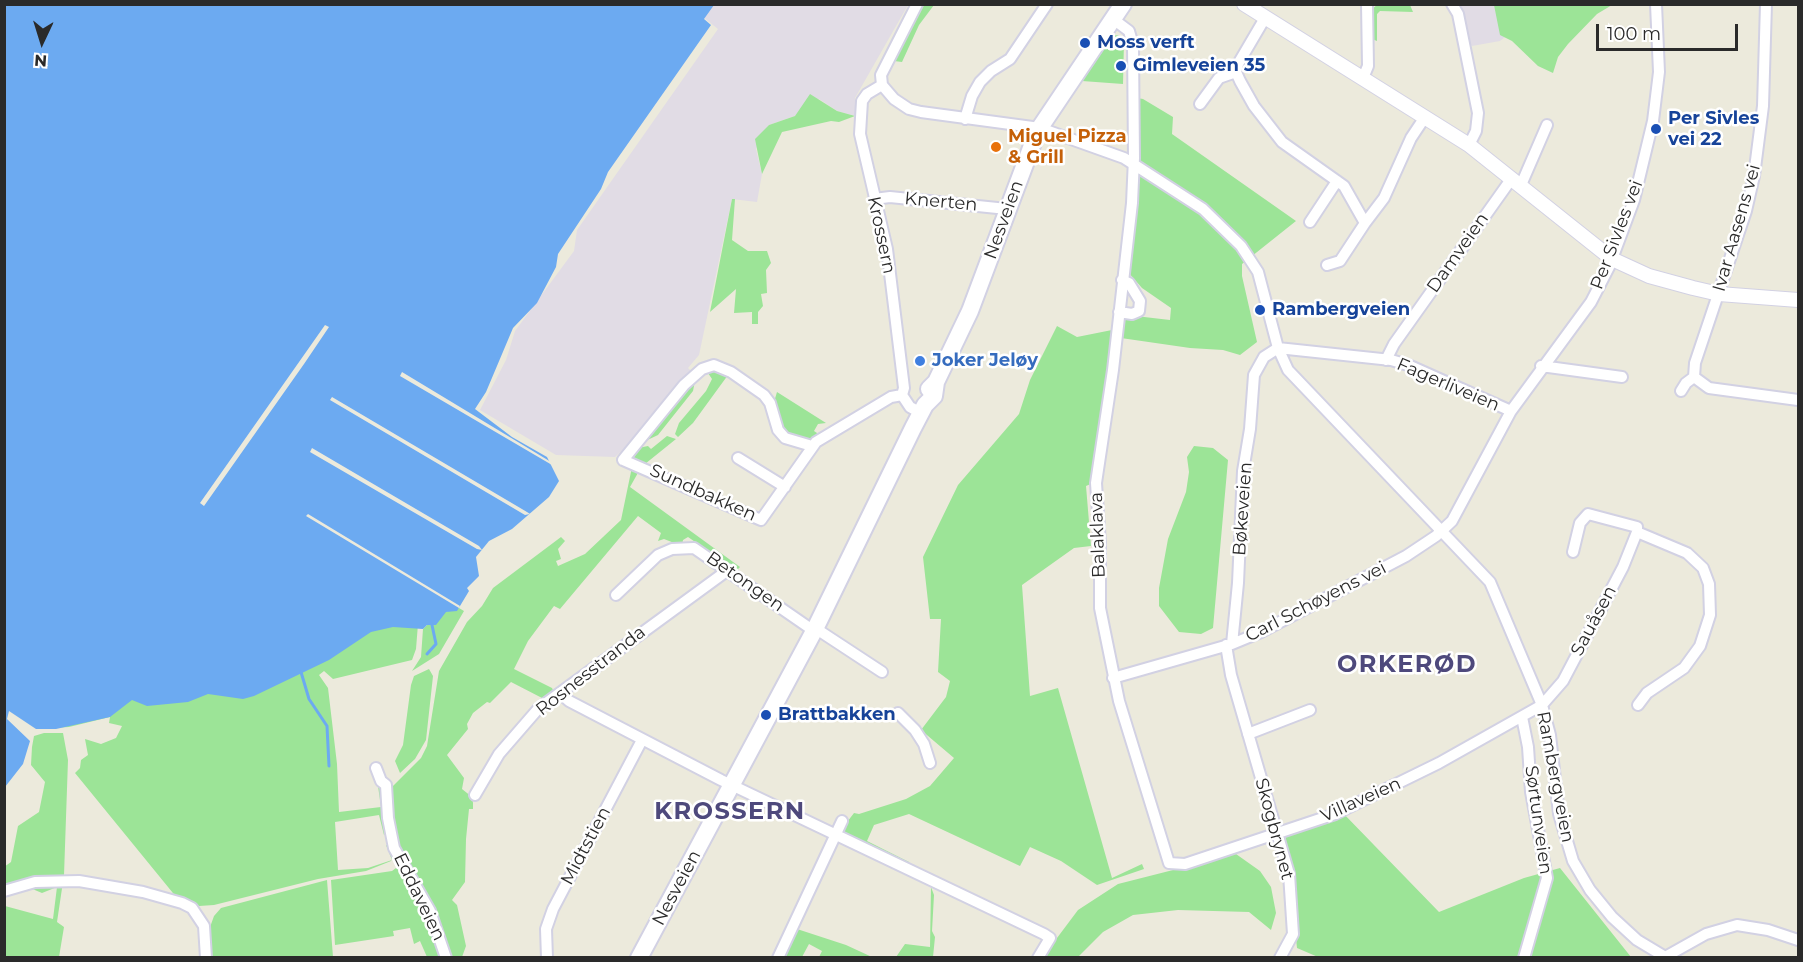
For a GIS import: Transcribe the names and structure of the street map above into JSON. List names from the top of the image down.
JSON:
{
  "streets": {
    "main road": ["Nesveien"],
    "street": [
      "Knerten",
      "Ivar Aasens vei",
      "Krossern",
      "Per Sivles vei",
      "Damveien",
      "Fagerliveien",
      "Sundbakken",
      "Bøkeveien",
      "Balaklava",
      "Betongen",
      "Carl Schøyens vei",
      "Sauåsen",
      "Rosnesstranda",
      "Rambergveien",
      "Villaveien",
      "Sørtunveien",
      "Skogbrynet",
      "Midtstien",
      "Eddaveien"
    ]
  },
  "crossings": [
    ["Knerten", "Nesveien"],
    ["Knerten", "Krossern"],
    ["Nesveien", "Balaklava"],
    ["Nesveien", "Betongen"],
    ["Nesveien", "Rambergveien"],
    ["Krossern", "Sundbakken"],
    ["Krossern", "Rambergveien"],
    ["Per Sivles vei", "Fagerliveien"],
    ["Per Sivles vei", "Carl Schøyens vei"],
    ["Per Sivles vei", "Rambergveien"],
    ["Damveien", "Fagerliveien"],
    ["Fagerliveien", "Bøkeveien"],
    ["Fagerliveien", "Rambergveien"],
    ["Bøkeveien", "Carl Schøyens vei"],
    ["Bøkeveien", "Rambergveien"],
    ["Bøkeveien", "Skogbrynet"],
    ["Balaklava", "Carl Schøyens vei"],
    ["Balaklava", "Rambergveien"],
    ["Balaklava", "Villaveien"],
    ["Betongen", "Rosnesstranda"],
    ["Carl Schøyens vei", "Rambergveien"],
    ["Carl Schøyens vei", "Skogbrynet"],
    ["Sauåsen", "Rambergveien"],
    ["Sauåsen", "Villaveien"],
    ["Rambergveien", "Villaveien"],
    ["Villaveien", "Sørtunveien"],
    ["Villaveien", "Skogbrynet"]
  ],
  "districts": ["ORKERØD", "KROSSERN"],
  "places": [
    "Moss verft",
    "Gimleveien 35",
    "Per Sivles vei 22",
    "Miguel Pizza & Grill",
    "Rambergveien",
    "Joker Jeløy",
    "Brattbakken"
  ],
  "scale_bar": "100 m",
  "north": "bottom"
}
